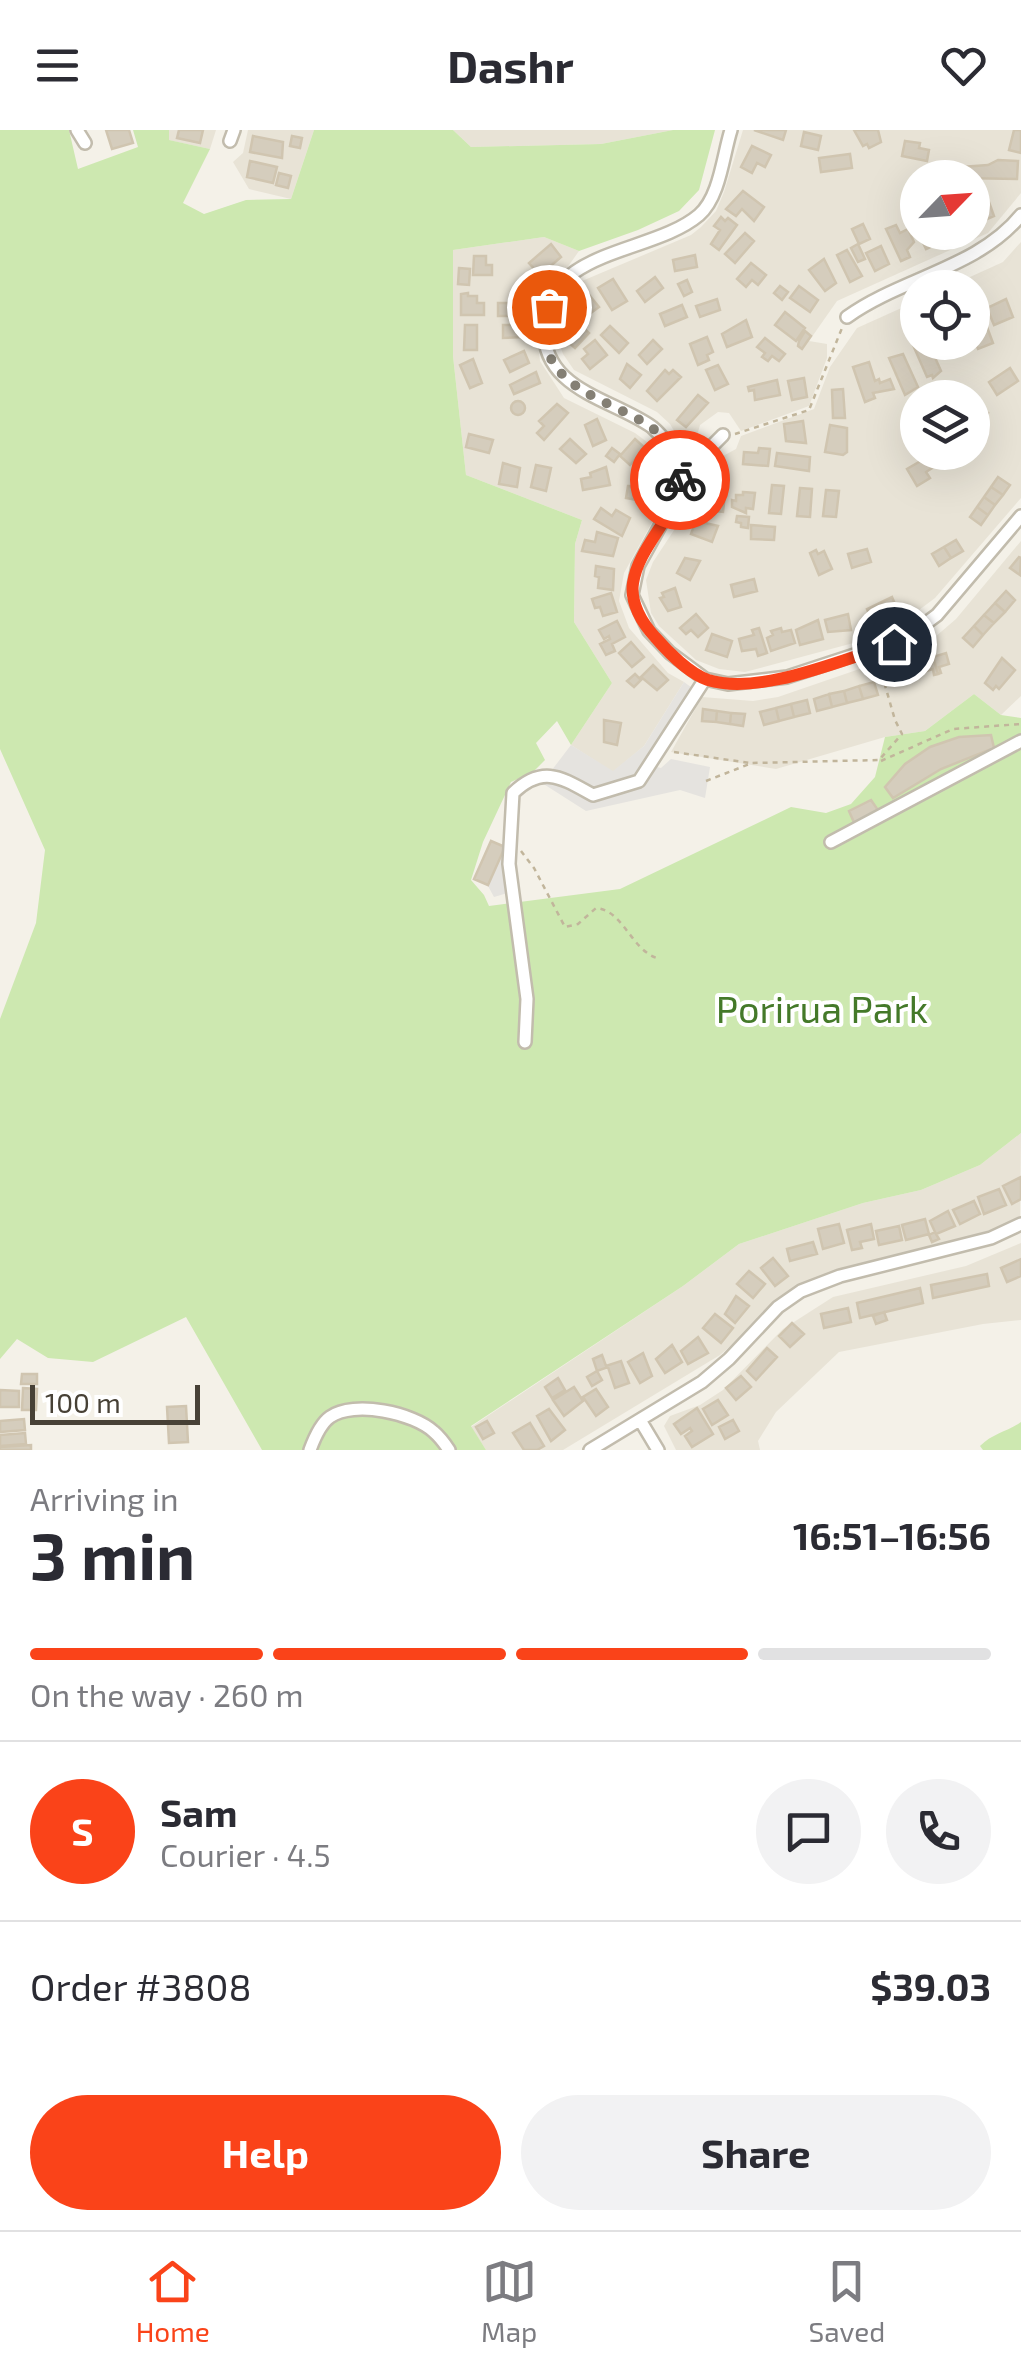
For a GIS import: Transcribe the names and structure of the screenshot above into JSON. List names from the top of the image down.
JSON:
{
  "parks": ["Porirua Park"],
  "scale_bar": "100 m",
  "north": "top right",
  "page": {
    "header": "Dashr",
    "scale": "100 m",
    "heading": ["3 min", "Arriving in", "16:51–16:56"],
    "panel": [
      "Sam",
      "Courier · 4.5",
      "Order #3808",
      "$39.03"
    ],
    "bar": "On the way · 260 m",
    "round": "S",
    "buttons": ["Help", "Share"],
    "tabs": ["Home", "Map", "Saved"]
  }
}
